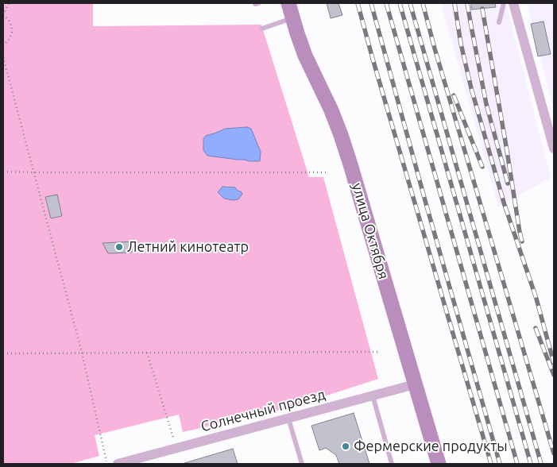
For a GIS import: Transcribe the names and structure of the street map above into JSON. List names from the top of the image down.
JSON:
{
  "streets": {
    "street": ["улица Октября", "Солнечный проезд"]
  },
  "crossings": [
    ["улица Октября", "Солнечный проезд"]
  ],
  "places": ["Летний кинотеатр", "Фермерские продукты"]
}
